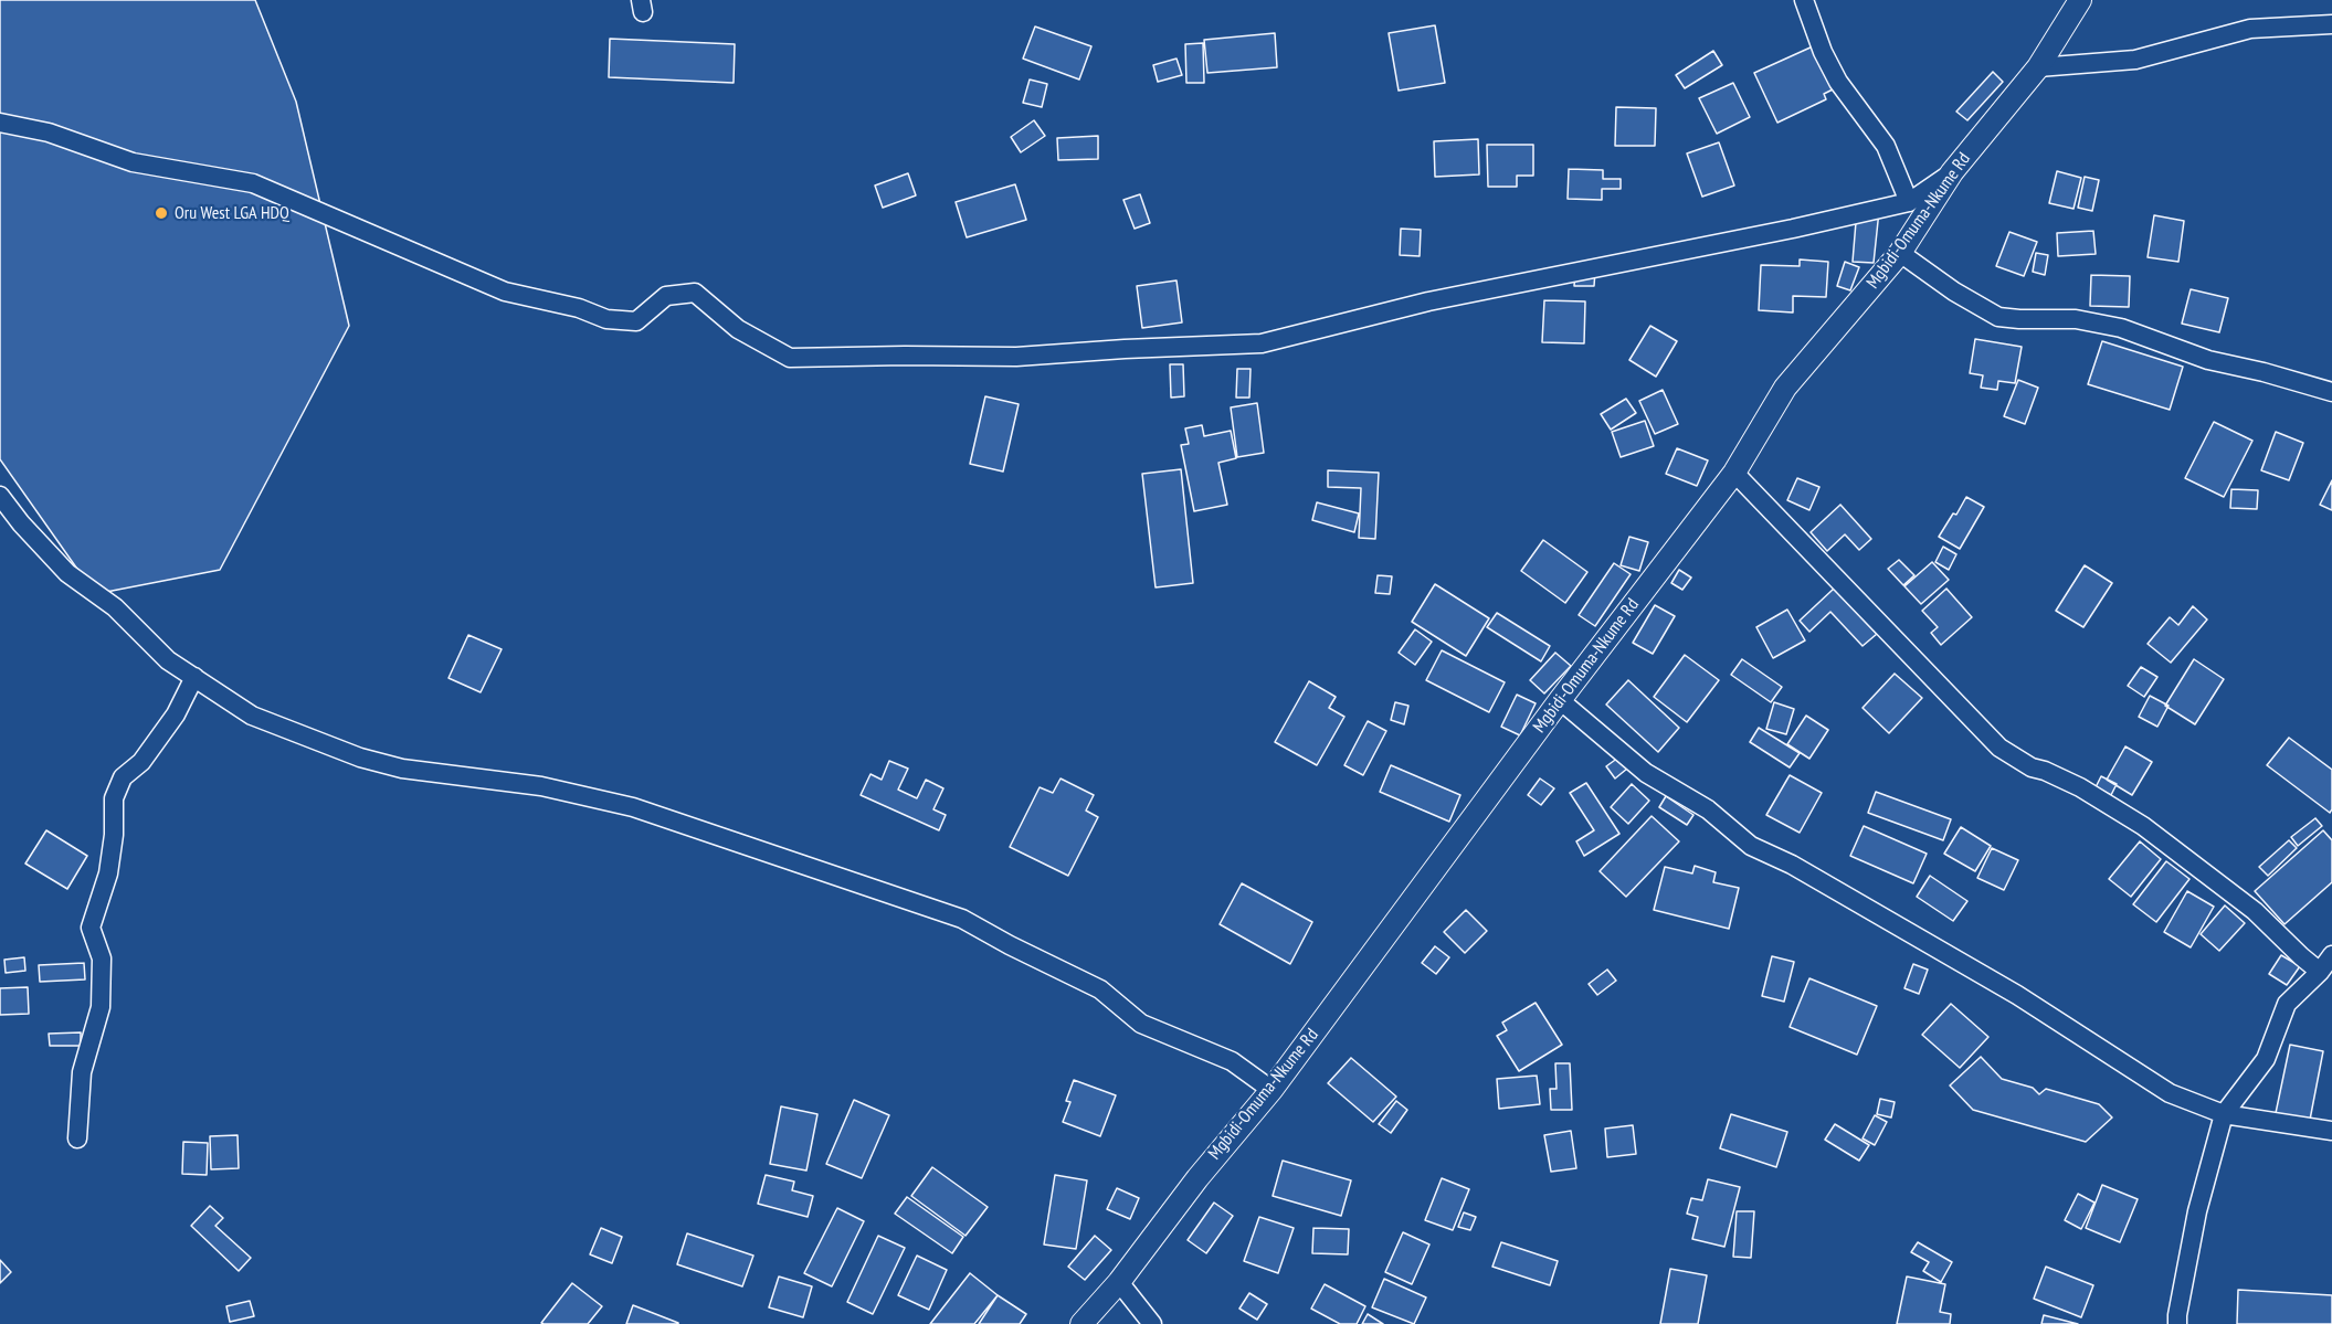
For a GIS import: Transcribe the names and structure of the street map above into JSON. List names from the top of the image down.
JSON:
{
  "streets": {
    "street": ["Mgbidi-Omuma-Nkume Rd"]
  },
  "places": ["Oru West LGA HDQ"]
}
